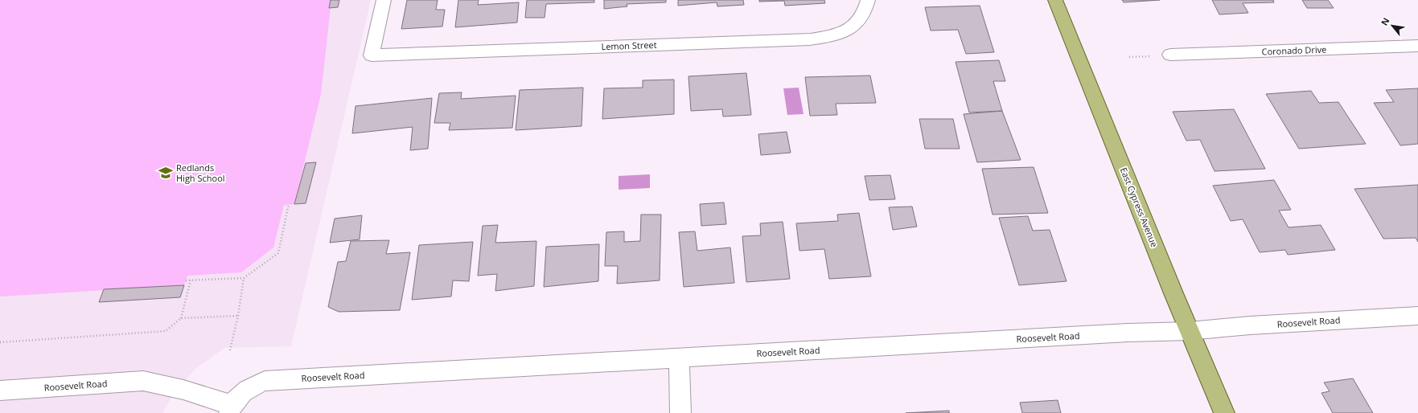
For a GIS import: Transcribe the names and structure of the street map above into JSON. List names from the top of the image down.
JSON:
{
  "streets": {
    "main road": ["East Cypress Avenue"],
    "street": ["Lemon Street", "Coronado Drive", "Roosevelt Road"]
  },
  "crossings": [
    ["East Cypress Avenue", "Roosevelt Road"]
  ],
  "places": {
    "school or university": ["Redlands High School"]
  },
  "north": "top left"
}
